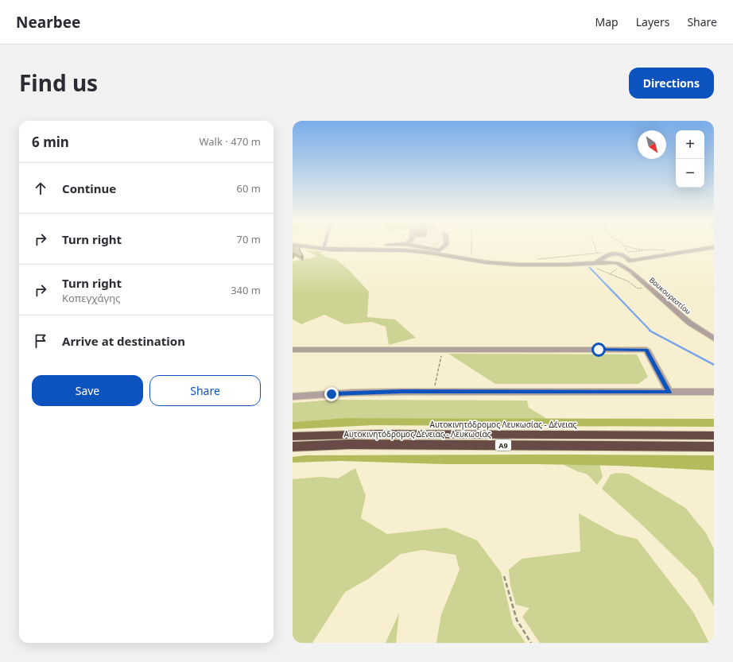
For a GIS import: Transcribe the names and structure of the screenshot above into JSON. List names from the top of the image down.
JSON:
{
  "streets": {
    "highway": ["Αυτοκινητόδρομος Λευκωσίας - Δένειας", "Αυτοκινητόδρομος Δένειας - Λευκωσίας", "A9"],
    "street": ["Βουκουρεστίου"]
  },
  "north": "bottom right",
  "page": {
    "header": "Nearbee",
    "nav": ["Map", "Layers", "Share"],
    "title": "Find us",
    "buttons": [
      "Directions",
      ["Save", "Share"]
    ],
    "heading": ["6 min", "Walk · 470 m"],
    "map_buttons": ["+", "−"],
    "list": [
      ["Continue", "60 m"],
      ["Turn right", "70 m"],
      ["Turn right", "Κοπεγχάγης", "340 m"],
      "Arrive at destination"
    ]
  }
}
